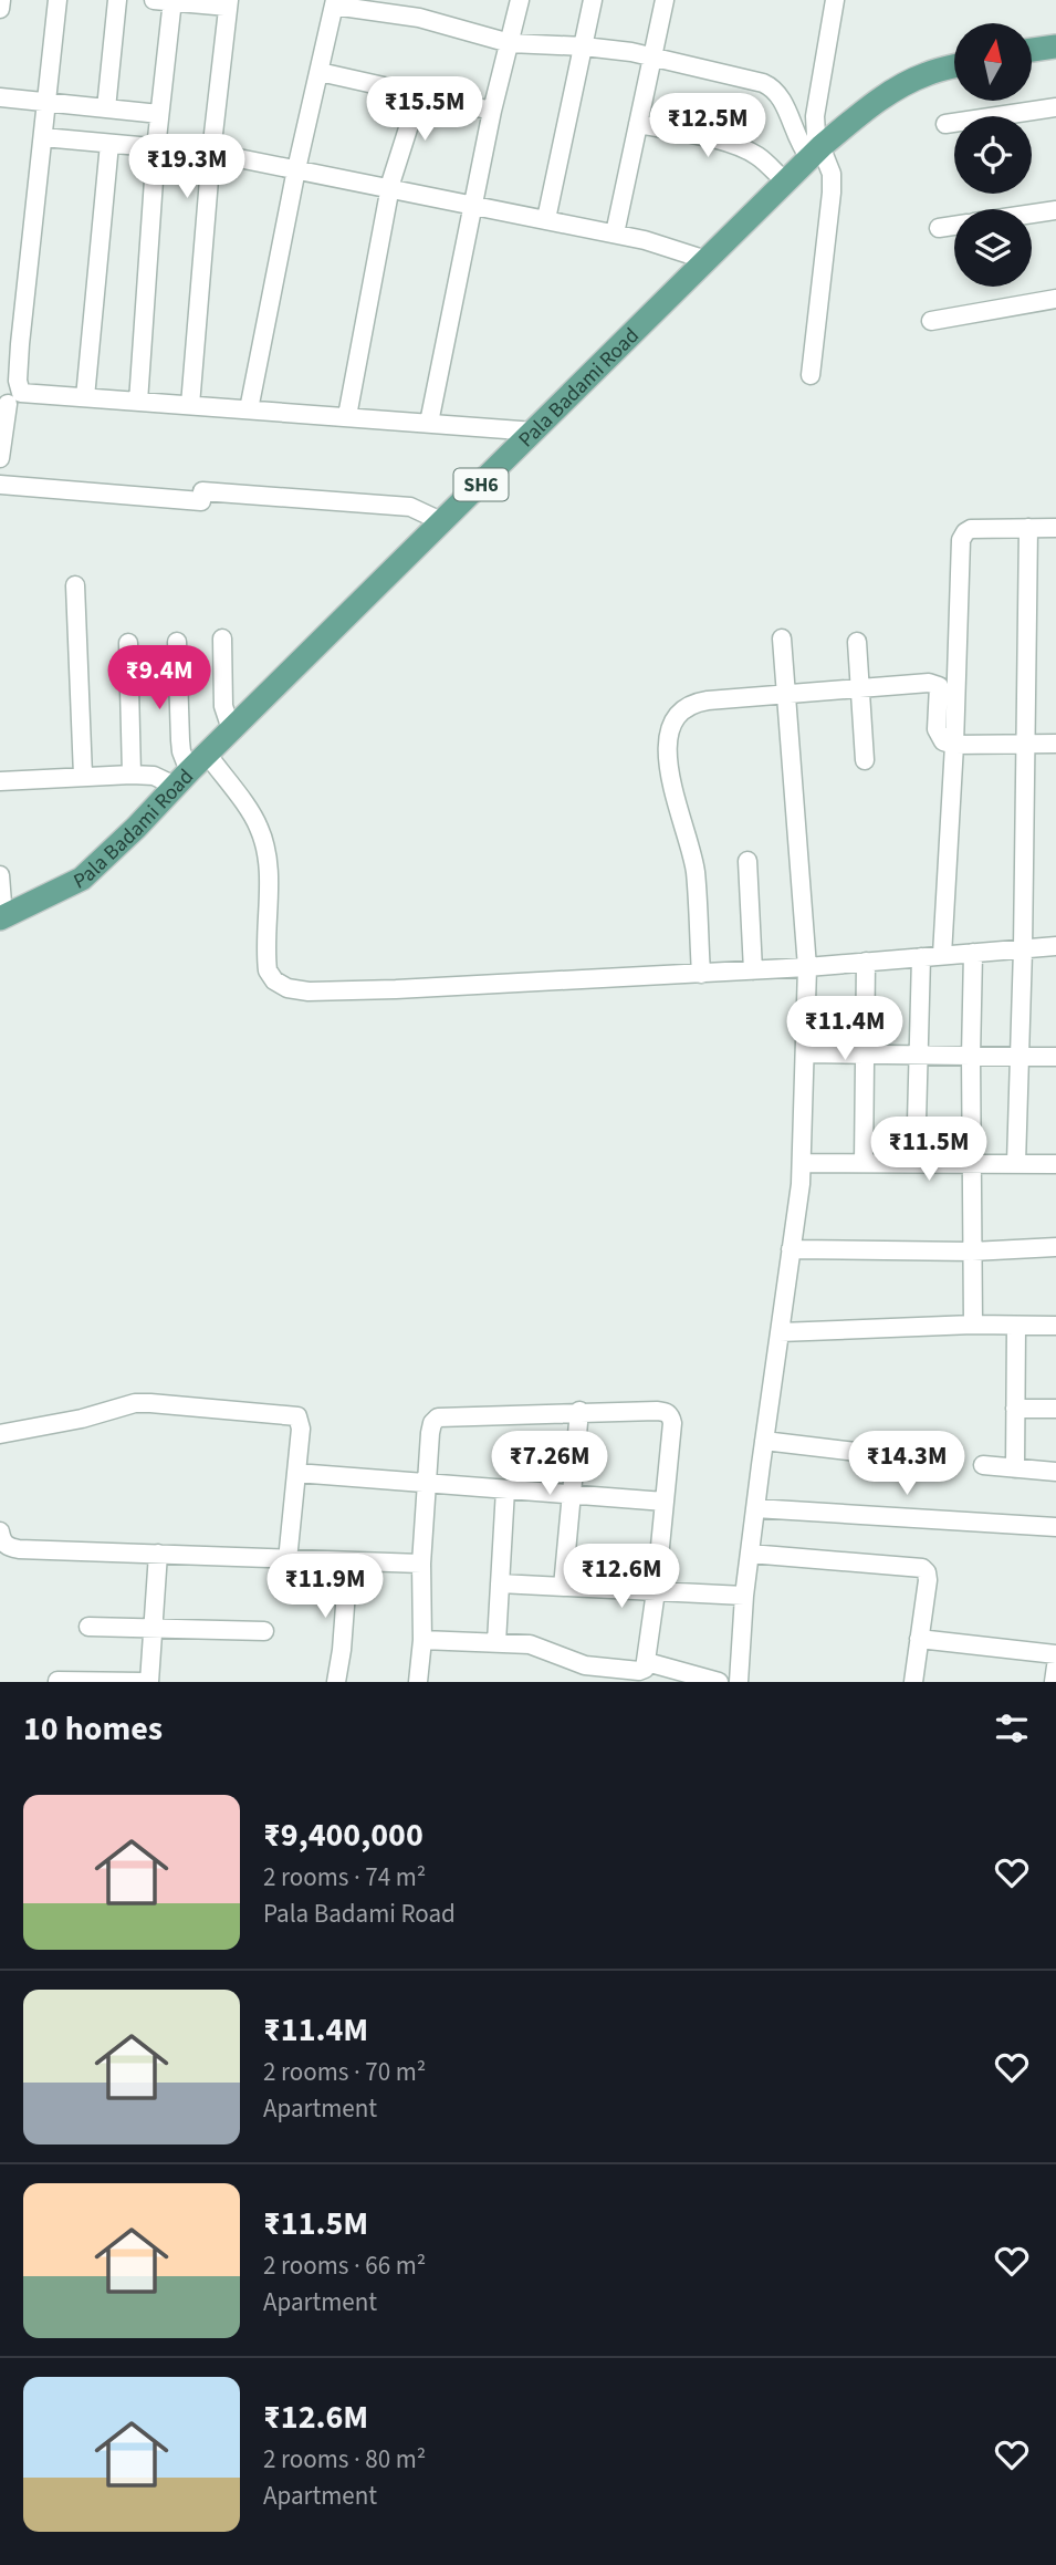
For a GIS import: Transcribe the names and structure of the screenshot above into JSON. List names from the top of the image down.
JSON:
{
  "streets": {
    "main road": ["Pala Badami Road", "SH6"]
  },
  "north": "top",
  "page": {
    "price": [
      "₹15.5M",
      "₹12.5M",
      "₹19.3M",
      "₹9.4M",
      "₹11.4M",
      "₹11.5M",
      "₹7.26M",
      "₹14.3M",
      "₹12.6M",
      "₹11.9M"
    ],
    "heading": "10 homes",
    "list": [
      {
        "name": "₹9,400,000",
        "note": "2 rooms · 74 m² · Pala Badami Road"
      },
      {
        "name": "₹11.4M",
        "note": "2 rooms · 70 m² · Apartment"
      },
      {
        "name": "₹11.5M",
        "note": "2 rooms · 66 m² · Apartment"
      },
      {
        "name": "₹12.6M",
        "note": "2 rooms · 80 m² · Apartment"
      }
    ]
  }
}
